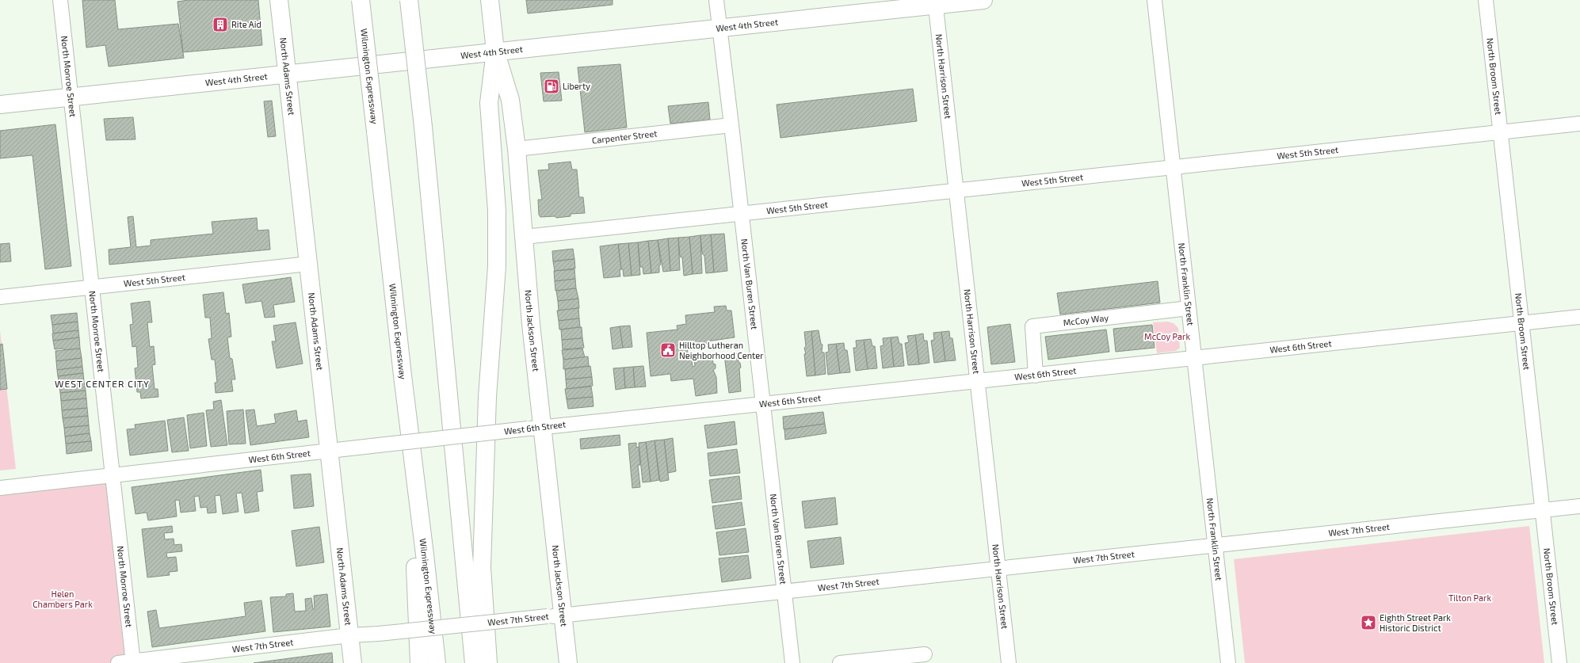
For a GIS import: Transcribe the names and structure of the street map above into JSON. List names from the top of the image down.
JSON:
{
  "streets": {
    "main road": [
      "West 4th Street",
      "North Adams Street",
      "Wilmington Expressway",
      "North Jackson Street"
    ],
    "street": [
      "North Monroe Street",
      "North Harrison Street",
      "North Broom Street",
      "Carpenter Street",
      "West 5th Street",
      "North Van Buren Street",
      "North Franklin Street",
      "McCoy Way",
      "West 6th Street",
      "West 7th Street"
    ]
  },
  "crossings": [
    ["West 4th Street", "North Monroe Street"],
    ["West 4th Street", "North Adams Street"],
    ["West 4th Street", "North Harrison Street"],
    ["West 4th Street", "North Van Buren Street"],
    ["West 4th Street", "North Jackson Street"],
    ["North Monroe Street", "West 5th Street"],
    ["North Monroe Street", "West 6th Street"],
    ["North Monroe Street", "West 7th Street"],
    ["North Adams Street", "West 5th Street"],
    ["North Adams Street", "West 6th Street"],
    ["North Adams Street", "West 7th Street"],
    ["North Harrison Street", "West 5th Street"],
    ["North Harrison Street", "West 6th Street"],
    ["North Harrison Street", "West 7th Street"],
    ["North Broom Street", "West 5th Street"],
    ["North Broom Street", "West 6th Street"],
    ["North Broom Street", "West 7th Street"],
    ["Carpenter Street", "North Van Buren Street"],
    ["Carpenter Street", "North Jackson Street"],
    ["West 5th Street", "North Van Buren Street"],
    ["West 5th Street", "North Franklin Street"],
    ["West 5th Street", "North Jackson Street"],
    ["North Van Buren Street", "West 6th Street"],
    ["North Van Buren Street", "West 7th Street"],
    ["North Franklin Street", "McCoy Way"],
    ["North Franklin Street", "West 6th Street"],
    ["North Franklin Street", "West 7th Street"],
    ["McCoy Way", "West 6th Street"],
    ["North Jackson Street", "West 6th Street"],
    ["North Jackson Street", "West 7th Street"]
  ],
  "districts": ["WEST CENTER CITY"],
  "parks": ["McCoy Park", "Helen Chambers Park", "Tilton Park"],
  "places": {
    "building": ["Rite Aid"],
    "fuel station": ["Liberty"],
    "public building": ["Hilltop Lutheran Neighborhood Center"],
    "place": ["Eighth Street Park Historic District"]
  }
}
